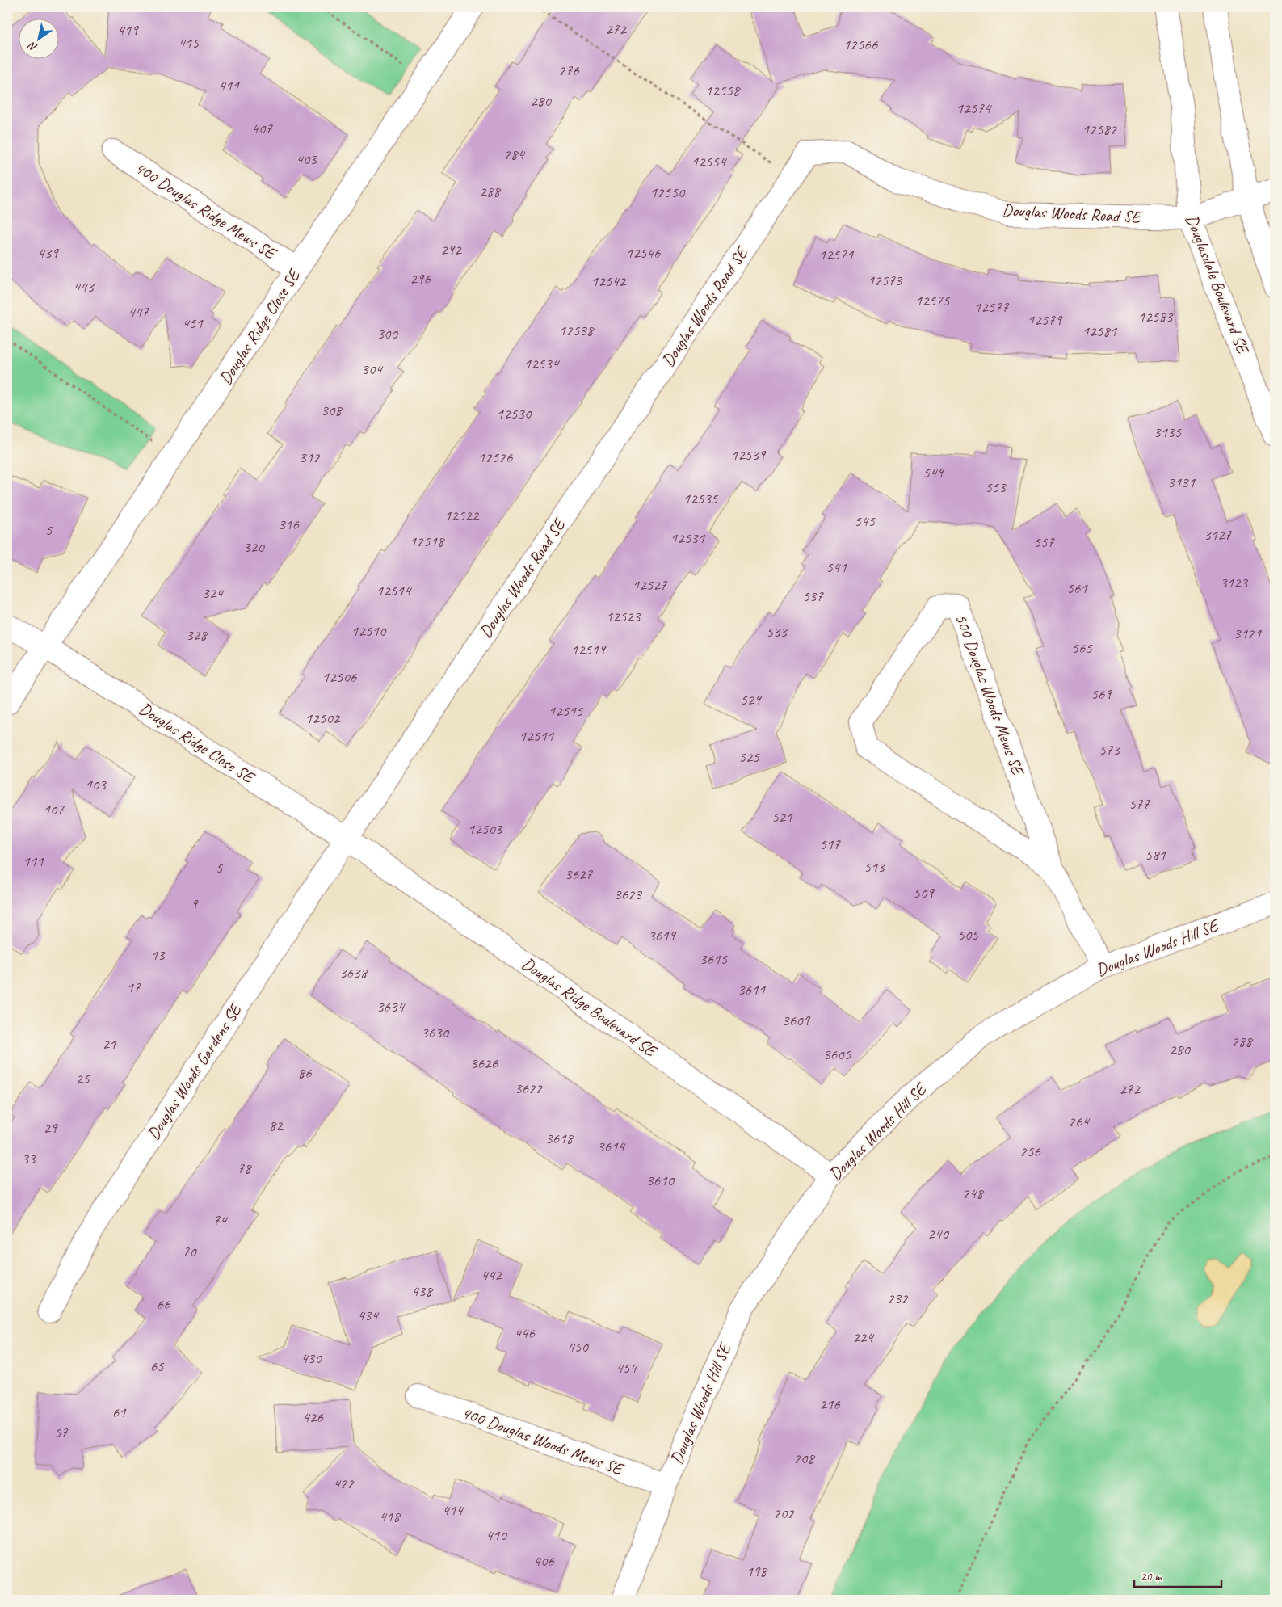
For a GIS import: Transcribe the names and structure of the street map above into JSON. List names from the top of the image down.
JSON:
{
  "streets": {
    "street": [
      "400 Douglas Ridge Mews SE",
      "Douglas Woods Road SE",
      "Douglasdale Boulevard SE",
      "Douglas Ridge Close SE",
      "500 Douglas Woods Mews SE",
      "Douglas Woods Hill SE",
      "Douglas Ridge Boulevard SE",
      "Douglas Woods Gardens SE",
      "400 Douglas Woods Mews SE"
    ]
  },
  "crossings": [
    ["400 Douglas Ridge Mews SE", "Douglas Ridge Close SE"],
    ["Douglas Woods Road SE", "Douglasdale Boulevard SE"],
    ["Douglas Woods Road SE", "Douglas Ridge Close SE"],
    ["Douglas Woods Road SE", "Douglas Ridge Boulevard SE"],
    ["Douglas Woods Road SE", "Douglas Woods Gardens SE"],
    ["Douglas Ridge Close SE", "Douglas Ridge Boulevard SE"],
    ["Douglas Ridge Close SE", "Douglas Woods Gardens SE"],
    ["500 Douglas Woods Mews SE", "Douglas Woods Hill SE"],
    ["Douglas Woods Hill SE", "Douglas Ridge Boulevard SE"],
    ["Douglas Woods Hill SE", "400 Douglas Woods Mews SE"],
    ["Douglas Ridge Boulevard SE", "Douglas Woods Gardens SE"]
  ],
  "house_numbers": [
    "272",
    "419",
    "415",
    "12566",
    "276",
    "411",
    "12558",
    "280",
    "12574",
    "407",
    "12582",
    "284",
    "403",
    "12554",
    "288",
    "12550",
    "292",
    "439",
    "12546",
    "12571",
    "296",
    "12573",
    "12542",
    "443",
    "12575",
    "12577",
    "447",
    "12583",
    "12579",
    "451",
    "12538",
    "12581",
    "300",
    "12534",
    "304",
    "308",
    "12530",
    "3135",
    "12539",
    "312",
    "12526",
    "549",
    "3131",
    "553",
    "12535",
    "12522",
    "545",
    "316",
    "5",
    "3127",
    "12531",
    "12518",
    "557",
    "320",
    "541",
    "3123",
    "12527",
    "561",
    "12514",
    "324",
    "537",
    "12523",
    "12510",
    "533",
    "3121",
    "328",
    "565",
    "12519",
    "12506",
    "569",
    "529",
    "12515",
    "12502",
    "12511",
    "573",
    "525",
    "103",
    "577",
    "107",
    "521",
    "12503",
    "517",
    "581",
    "111",
    "513",
    "5",
    "3627",
    "509",
    "3623",
    "9",
    "505",
    "3619",
    "13",
    "3615",
    "3638",
    "17",
    "3611",
    "3634",
    "3609",
    "3630",
    "288",
    "21",
    "280",
    "3605",
    "3626",
    "86",
    "25",
    "3622",
    "272",
    "264",
    "82",
    "29",
    "3618",
    "3614",
    "256",
    "33",
    "78",
    "3610",
    "248",
    "74",
    "240",
    "70",
    "442",
    "438",
    "232",
    "66",
    "434",
    "446",
    "224",
    "450",
    "430",
    "65",
    "454",
    "216",
    "61",
    "426",
    "57",
    "208",
    "422",
    "414",
    "202",
    "418",
    "410",
    "406",
    "198"
  ],
  "scale_bar": "20 m",
  "north": "bottom left"
}
